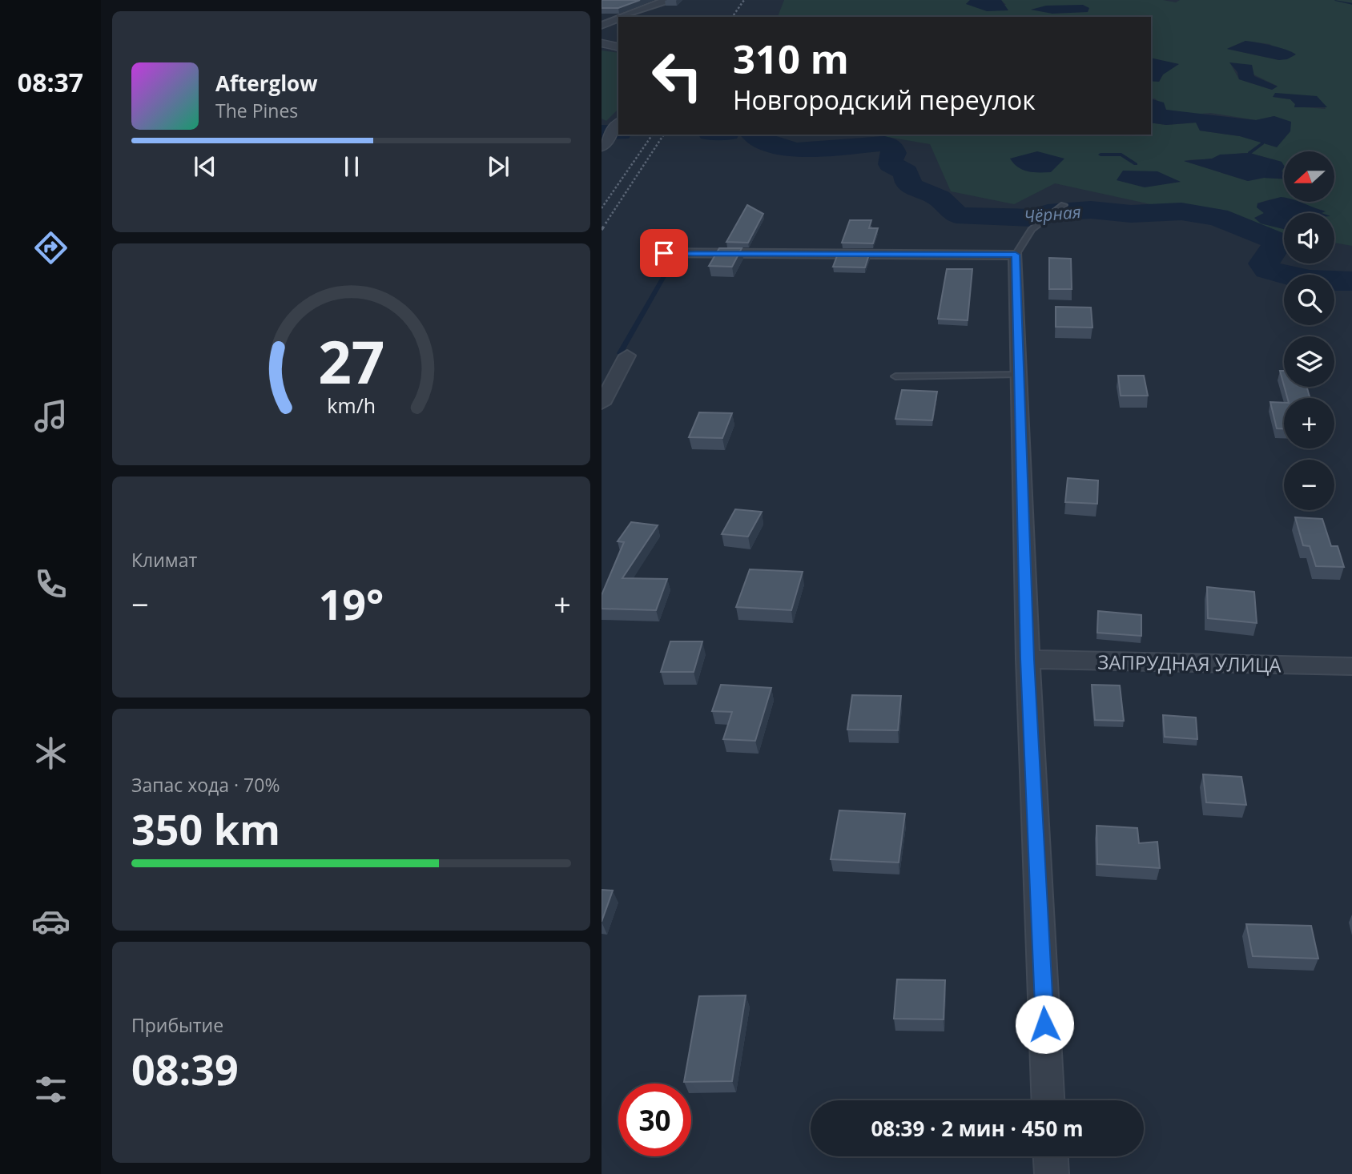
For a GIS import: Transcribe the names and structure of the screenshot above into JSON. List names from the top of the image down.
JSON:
{
  "streets": {
    "street": ["ЗАПРУДНАЯ УЛИЦА"]
  },
  "water": ["Чёрная"],
  "north": "left",
  "page": {
    "tabs": "08:37",
    "turn": ["310 m", "Новгородский переулок"],
    "song": ["Afterglow", "The Pines"],
    "map_buttons": ["+", "−"],
    "tile": [
      "Климат",
      ["Запас хода · 70%", "350 km"],
      ["Прибытие", "08:39"]
    ],
    "heat": ["−", "19°", "+"],
    "limit": "30",
    "trip": "08:39 · 2 мин · 450 m",
    "gauge": ["27", "km/h"]
  }
}
